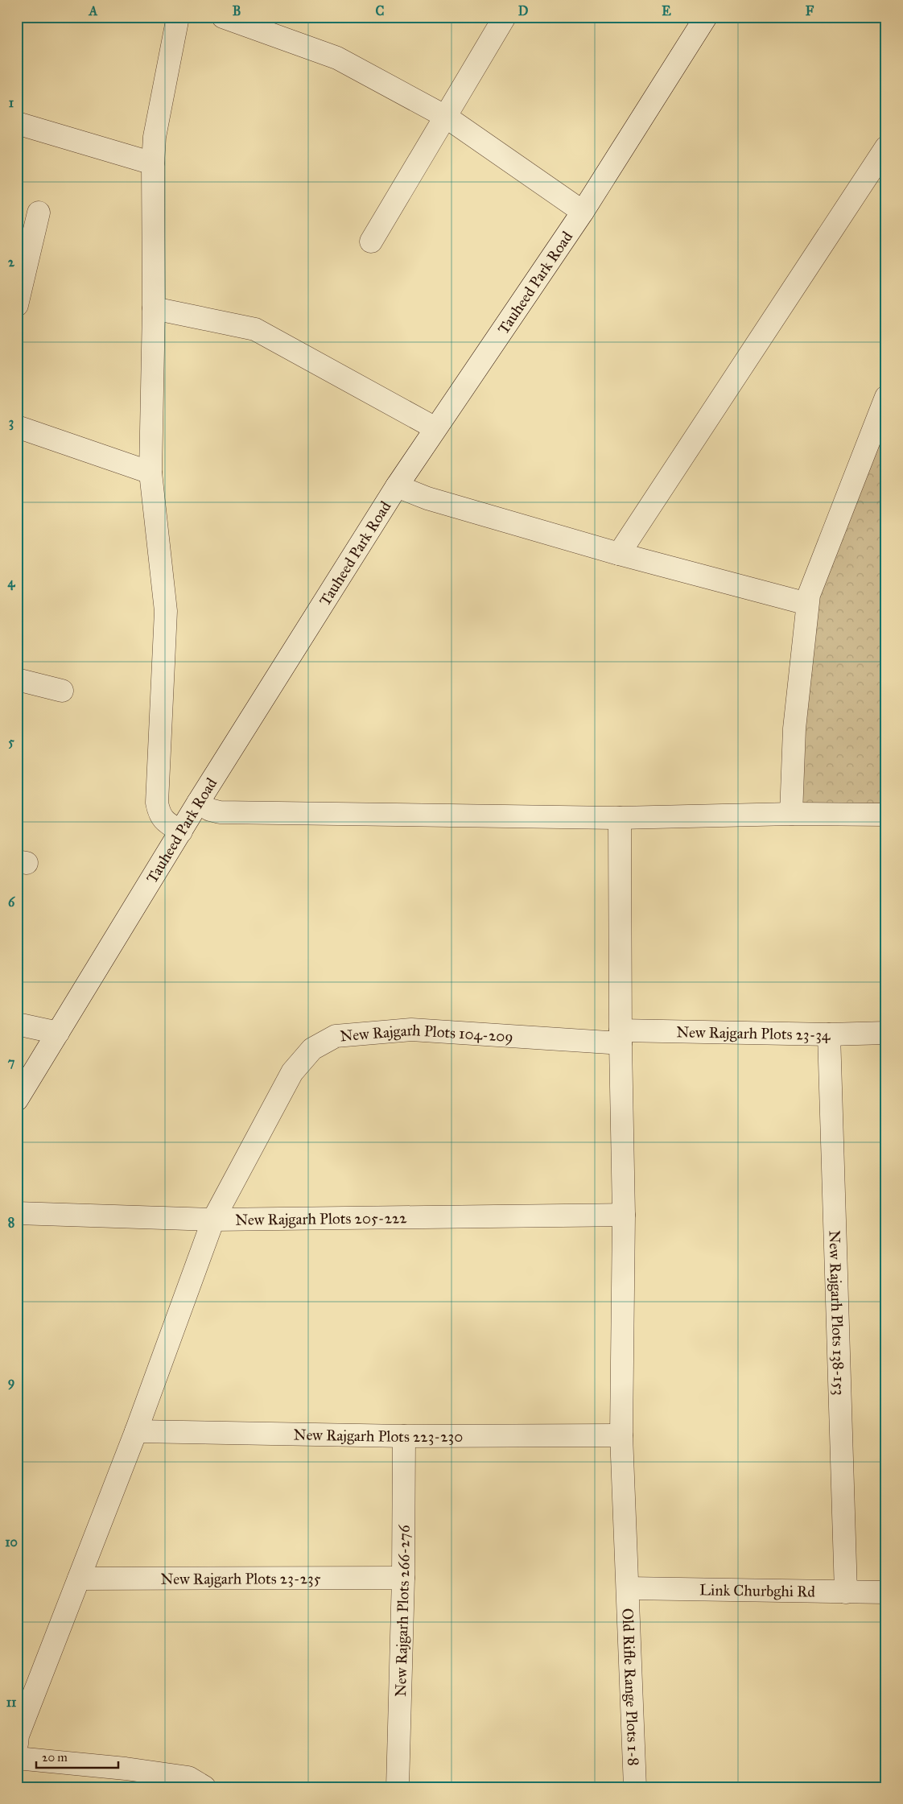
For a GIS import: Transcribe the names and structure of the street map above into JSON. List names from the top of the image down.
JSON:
{
  "streets": {
    "street": [
      "Tauheed Park Road",
      "New Rajgarh Plots 23-34",
      "New Rajgarh Plots 104-209",
      "New Rajgarh Plots 205-222",
      "New Rajgarh Plots 138-153",
      "New Rajgarh Plots 223-230",
      "New Rajgarh Plots 23-235",
      "Link Churbghi Rd",
      "New Rajgarh Plots 266-276",
      "Old Rifle Range Plots 1-8"
    ]
  },
  "crossings": [
    ["New Rajgarh Plots 23-34", "New Rajgarh Plots 104-209"],
    ["New Rajgarh Plots 23-34", "New Rajgarh Plots 138-153"],
    ["New Rajgarh Plots 23-34", "Old Rifle Range Plots 1-8"],
    ["New Rajgarh Plots 104-209", "New Rajgarh Plots 205-222"],
    ["New Rajgarh Plots 104-209", "New Rajgarh Plots 223-230"],
    ["New Rajgarh Plots 104-209", "New Rajgarh Plots 23-235"],
    ["New Rajgarh Plots 104-209", "Old Rifle Range Plots 1-8"],
    ["New Rajgarh Plots 205-222", "Old Rifle Range Plots 1-8"],
    ["New Rajgarh Plots 138-153", "Link Churbghi Rd"],
    ["New Rajgarh Plots 223-230", "New Rajgarh Plots 266-276"],
    ["New Rajgarh Plots 223-230", "Old Rifle Range Plots 1-8"],
    ["New Rajgarh Plots 23-235", "New Rajgarh Plots 266-276"],
    ["Link Churbghi Rd", "Old Rifle Range Plots 1-8"]
  ],
  "scale_bar": "20 m",
  "grid": {
    "columns": [
      "A",
      "B",
      "C",
      "D",
      "E",
      "F"
    ],
    "rows": [
      "1",
      "2",
      "3",
      "4",
      "5",
      "6",
      "7",
      "8",
      "9",
      "10",
      "11"
    ]
  }
}
